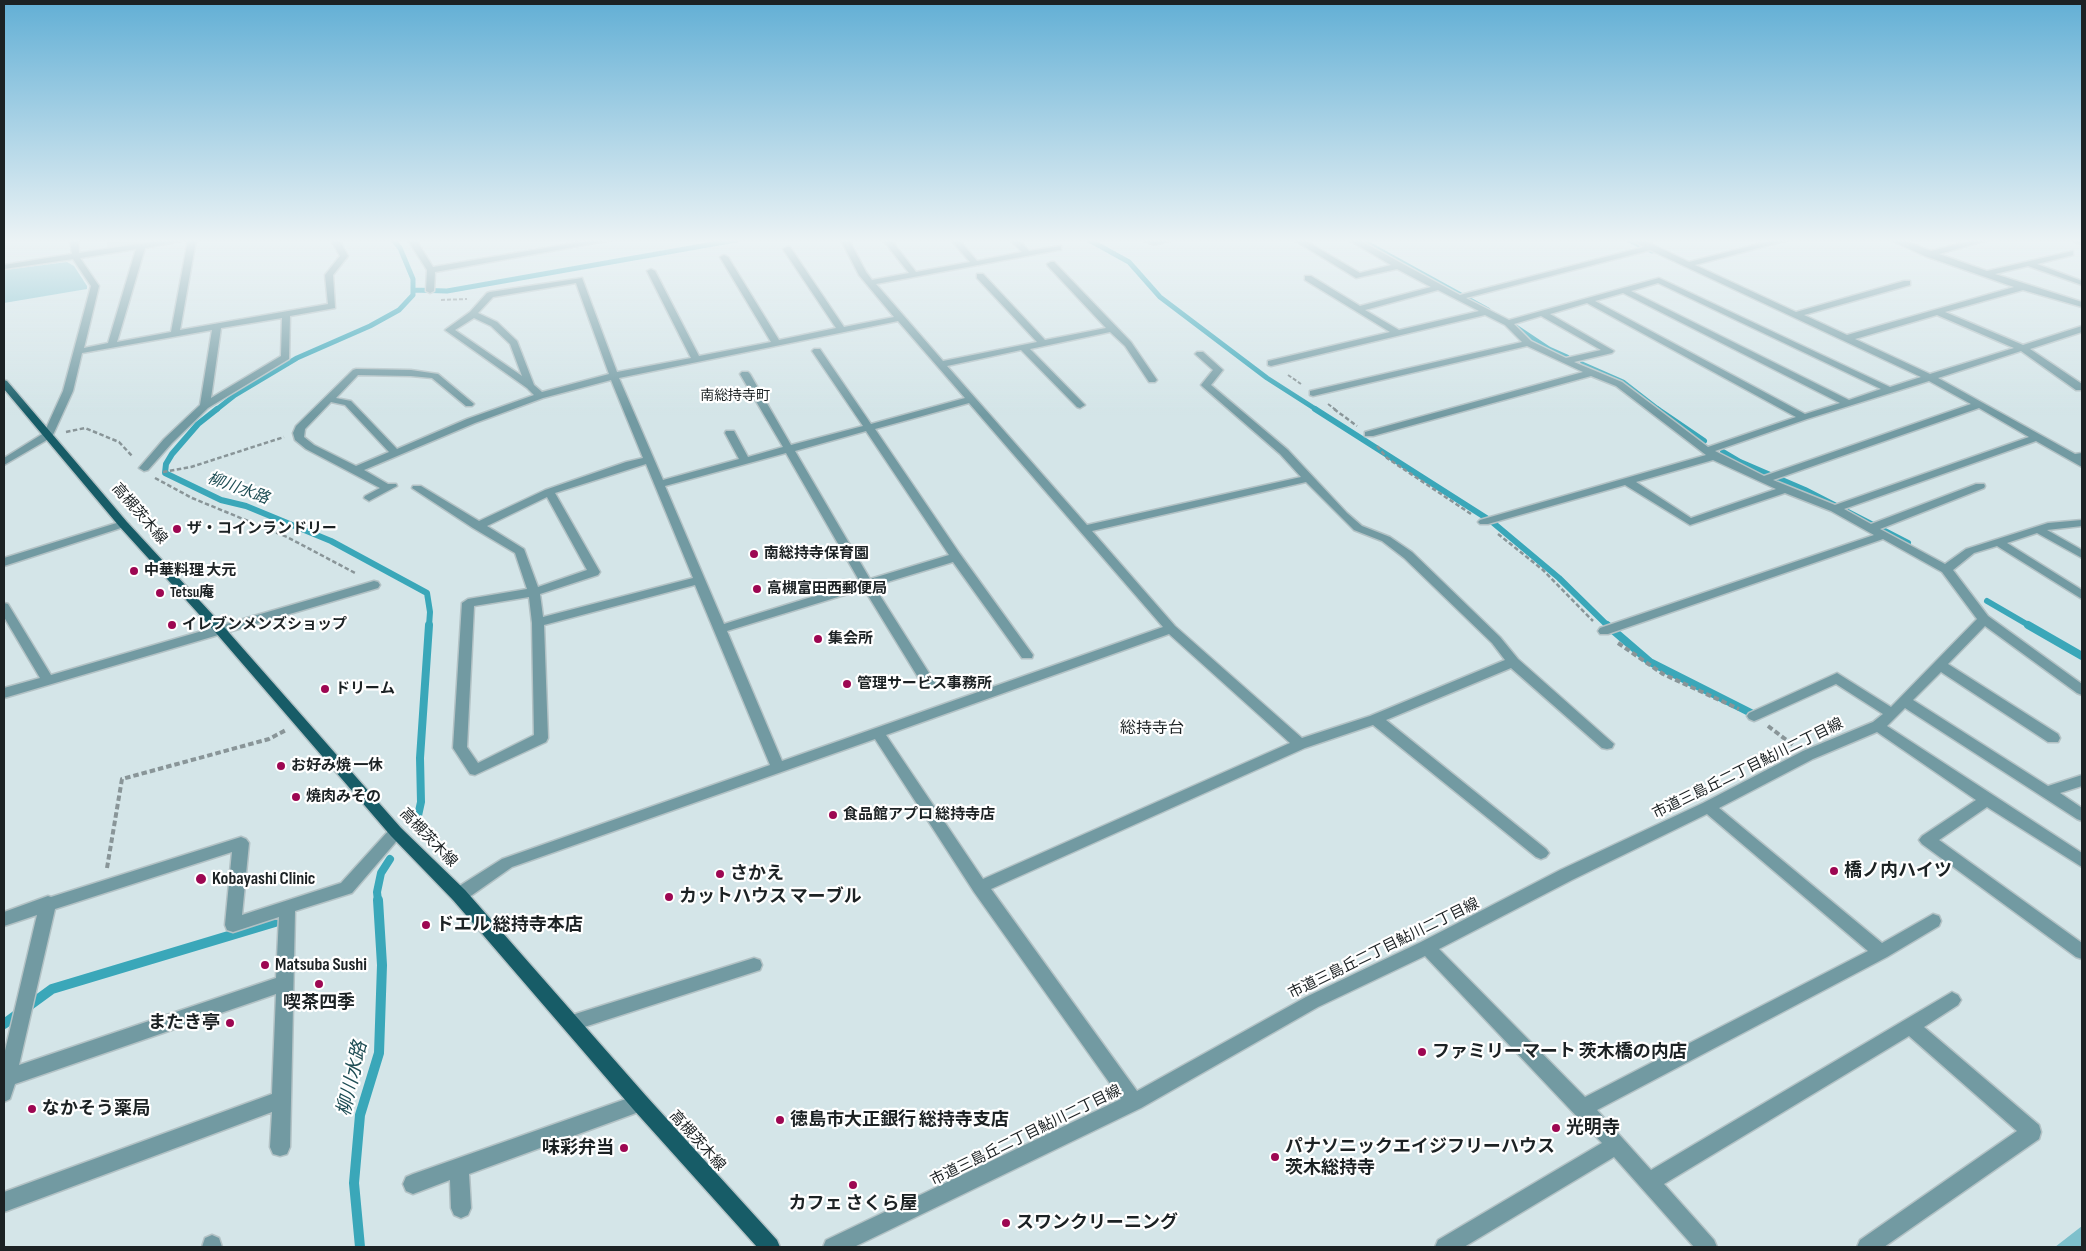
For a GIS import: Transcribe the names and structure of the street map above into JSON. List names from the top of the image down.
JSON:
{
  "streets": {
    "main road": ["高槻茨木線"],
    "street": ["市道三島丘二丁目鮎川二丁目線"]
  },
  "districts": ["南総持寺町", "総持寺台"],
  "water": ["柳川水路"],
  "places": [
    "ザ・コインランドリー",
    "南総持寺保育園",
    "中華料理 大元",
    "高槻富田西郵便局",
    "Tetsu庵",
    "イレブンメンズショップ",
    "集会所",
    "管理サービス事務所",
    "ドリーム",
    "お好み焼 一休",
    "焼肉みその",
    "食品館アプロ 総持寺店",
    "橋ノ内ハイツ",
    "さかえ",
    "Kobayashi Clinic",
    "カットハウス マーブル",
    "ドエル 総持寺本店",
    "Matsuba Sushi",
    "喫茶四季",
    "またき亭",
    "ファミリーマート 茨木橋の内店",
    "なかそう薬局",
    "徳島市大正銀行 総持寺支店",
    "光明寺",
    "味彩弁当",
    "パナソニックエイジフリーハウス 茨木総持寺",
    "カフェ さくら屋",
    "スワンクリーニング"
  ]
}
